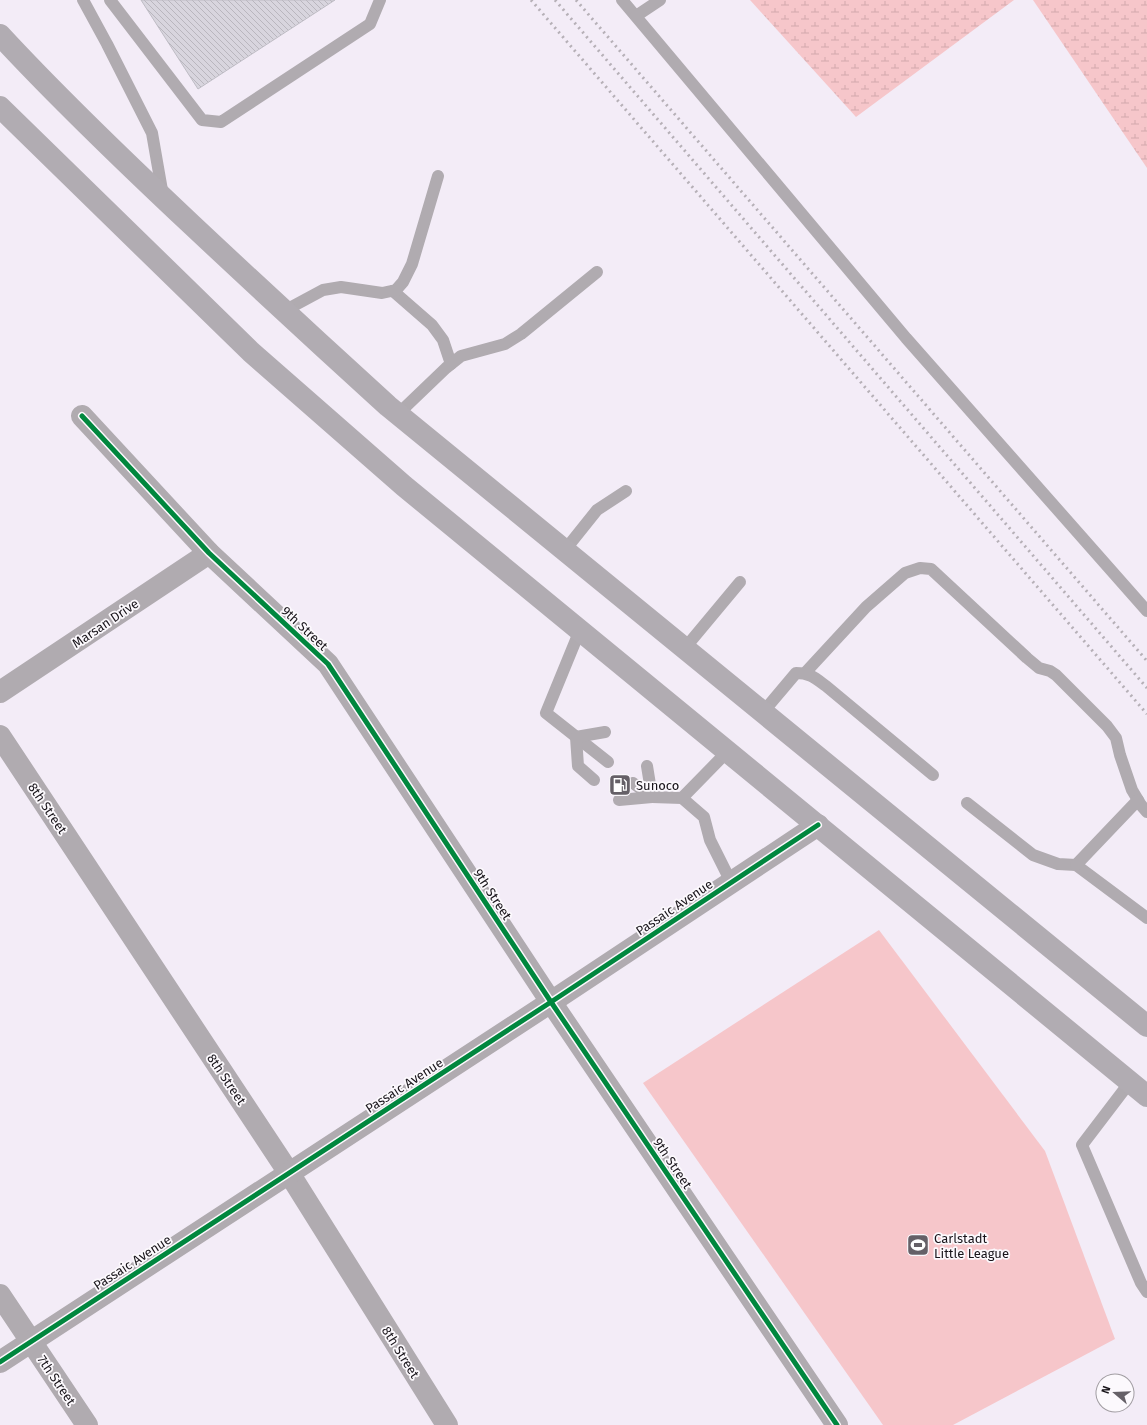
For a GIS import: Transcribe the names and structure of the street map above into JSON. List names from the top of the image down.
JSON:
{
  "streets": {
    "street": [
      "Marsan Drive",
      "9th Street",
      "8th Street",
      "Passaic Avenue",
      "7th Street"
    ]
  },
  "crossings": [
    ["Marsan Drive", "9th Street"],
    ["9th Street", "Passaic Avenue"],
    ["8th Street", "Passaic Avenue"],
    ["Passaic Avenue", "7th Street"]
  ],
  "places": {
    "fuel station": ["Sunoco"],
    "sports": ["Carlstadt Little League"]
  },
  "north": "left"
}
